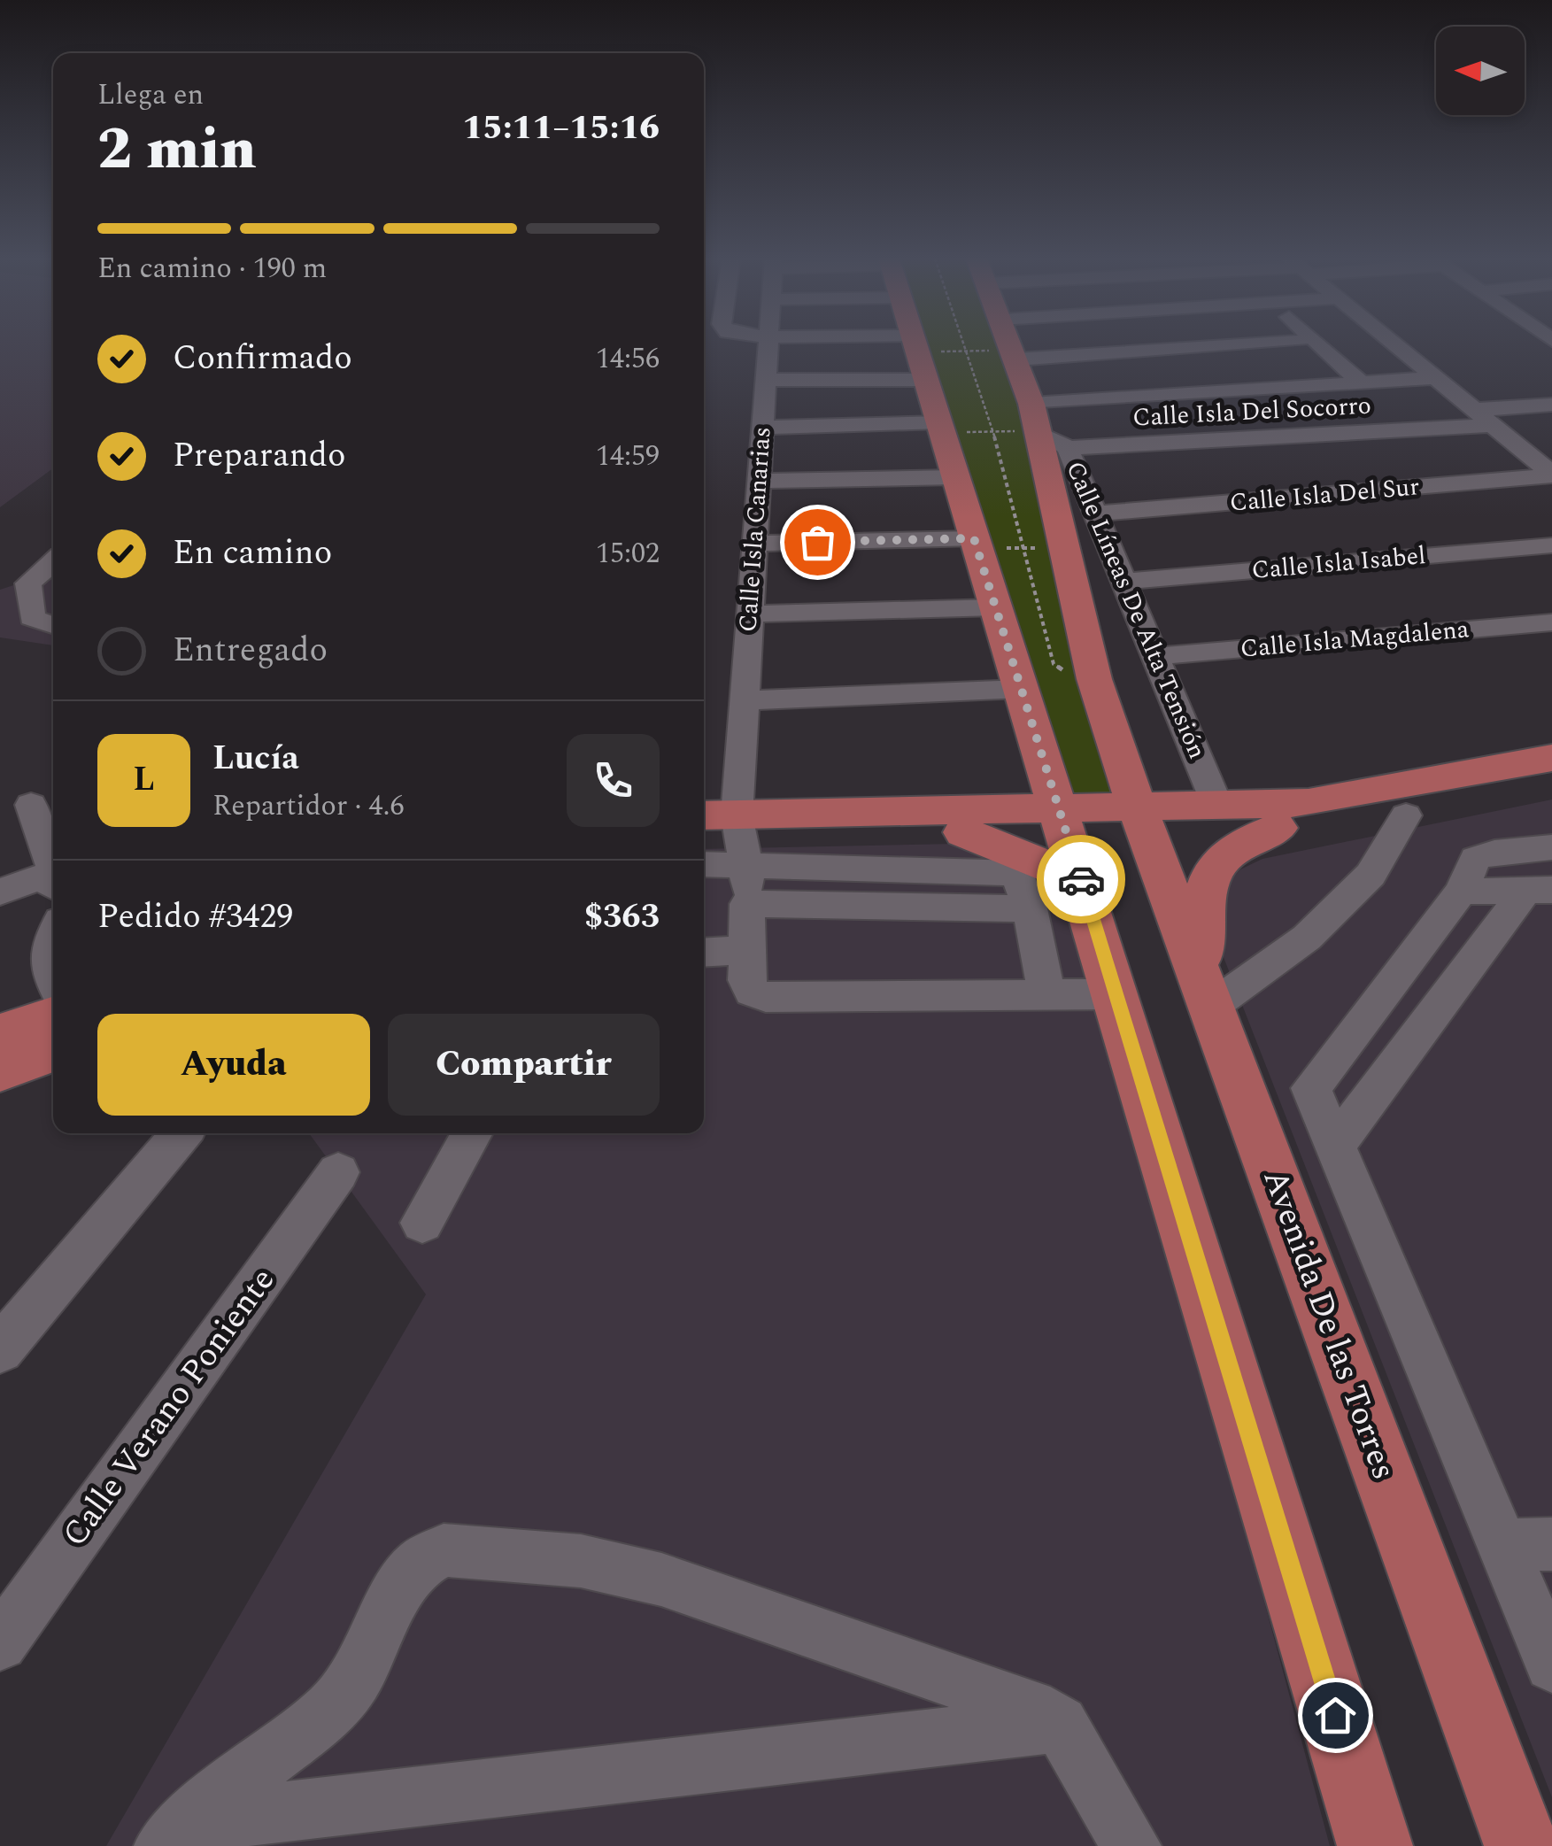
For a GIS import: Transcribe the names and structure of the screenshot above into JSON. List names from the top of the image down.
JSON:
{
  "streets": {
    "main road": ["Calle Líneas De Alta Tensión", "Avenida De las Torres"],
    "street": [
      "Calle Isla Del Socorro",
      "Calle Isla Del Sur",
      "Calle Isla Canarias",
      "Calle Isla Isabel",
      "Calle Isla Magdalena",
      "Calle Verano Poniente"
    ]
  },
  "crossings": [
    ["Calle Isla Del Socorro", "Calle Líneas De Alta Tensión"],
    ["Calle Isla Del Sur", "Calle Líneas De Alta Tensión"],
    ["Calle Isla Isabel", "Calle Líneas De Alta Tensión"],
    ["Calle Líneas De Alta Tensión", "Calle Isla Magdalena"],
    ["Calle Líneas De Alta Tensión", "Avenida De las Torres"]
  ],
  "north": "left",
  "page": {
    "heading": ["2 min", "Llega en", "15:11–15:16"],
    "panel": [
      "Lucía",
      "Repartidor · 4.6",
      "Pedido #3429",
      "$363"
    ],
    "bar": "En camino · 190 m",
    "list": [
      ["Confirmado", "14:56"],
      ["Preparando", "14:59"],
      ["En camino", "15:02"],
      "Entregado"
    ],
    "round": "L",
    "buttons": ["Ayuda", "Compartir"]
  }
}
